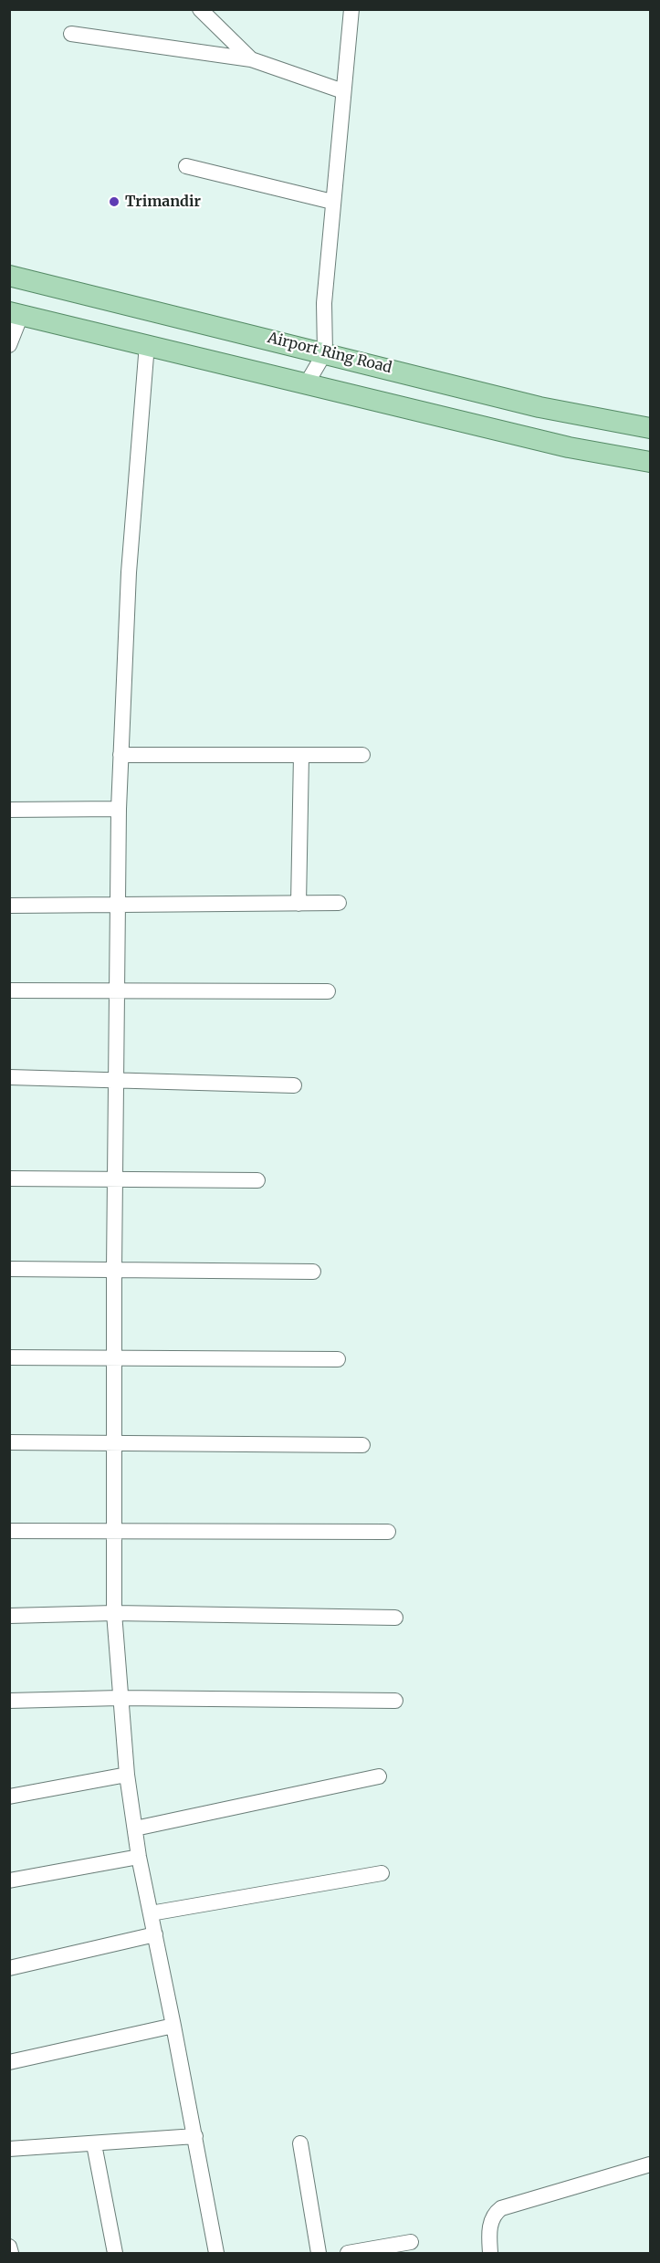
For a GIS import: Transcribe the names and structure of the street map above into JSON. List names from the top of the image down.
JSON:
{
  "streets": {
    "main road": ["Airport Ring Road"]
  },
  "places": ["Trimandir"]
}
